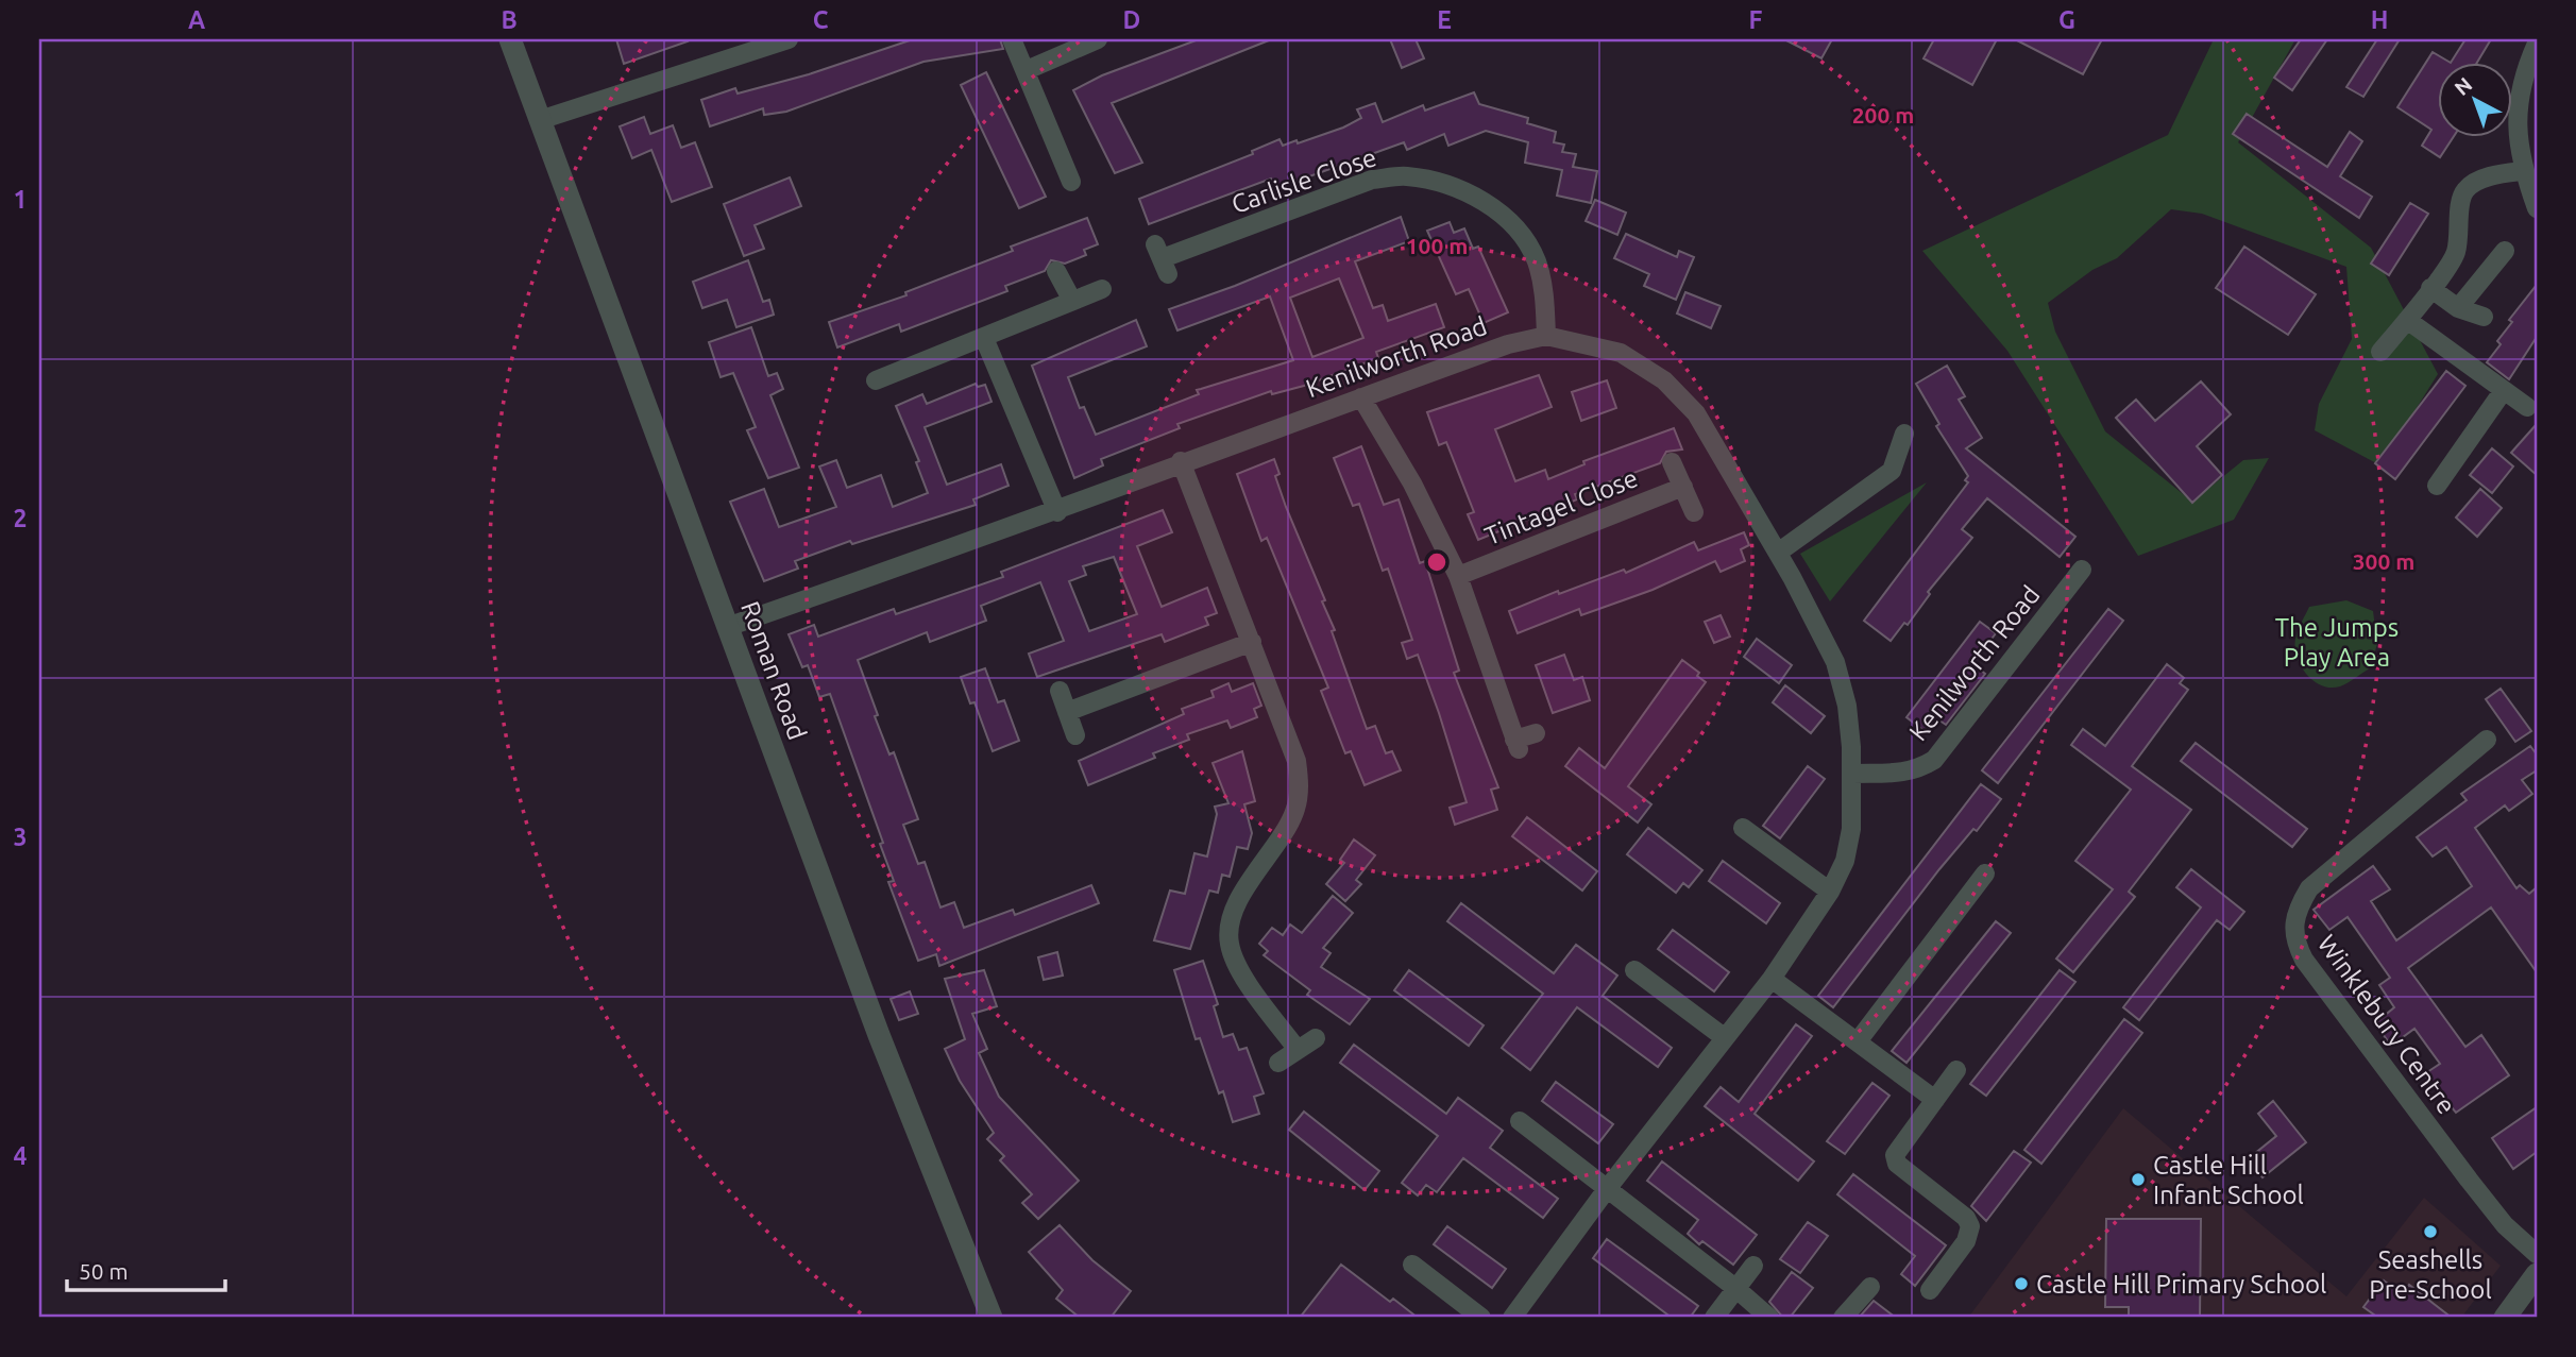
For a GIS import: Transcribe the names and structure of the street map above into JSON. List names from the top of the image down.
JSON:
{
  "streets": {
    "street": [
      "Carlisle Close",
      "Kenilworth Road",
      "Tintagel Close",
      "Roman Road",
      "Winklebury Centre"
    ]
  },
  "crossings": [
    ["Carlisle Close", "Kenilworth Road"],
    ["Kenilworth Road", "Roman Road"]
  ],
  "parks": ["The Jumps Play Area"],
  "places": ["Castle Hill Infant School", "Seashells Pre-School", "Castle Hill Primary School"],
  "scale_bar": "50 m",
  "north": "top left",
  "grid": {
    "columns": [
      "A",
      "B",
      "C",
      "D",
      "E",
      "F",
      "G",
      "H"
    ],
    "rows": [
      "1",
      "2",
      "3",
      "4"
    ]
  },
  "rings": ["200 m", "100 m", "300 m"]
}
